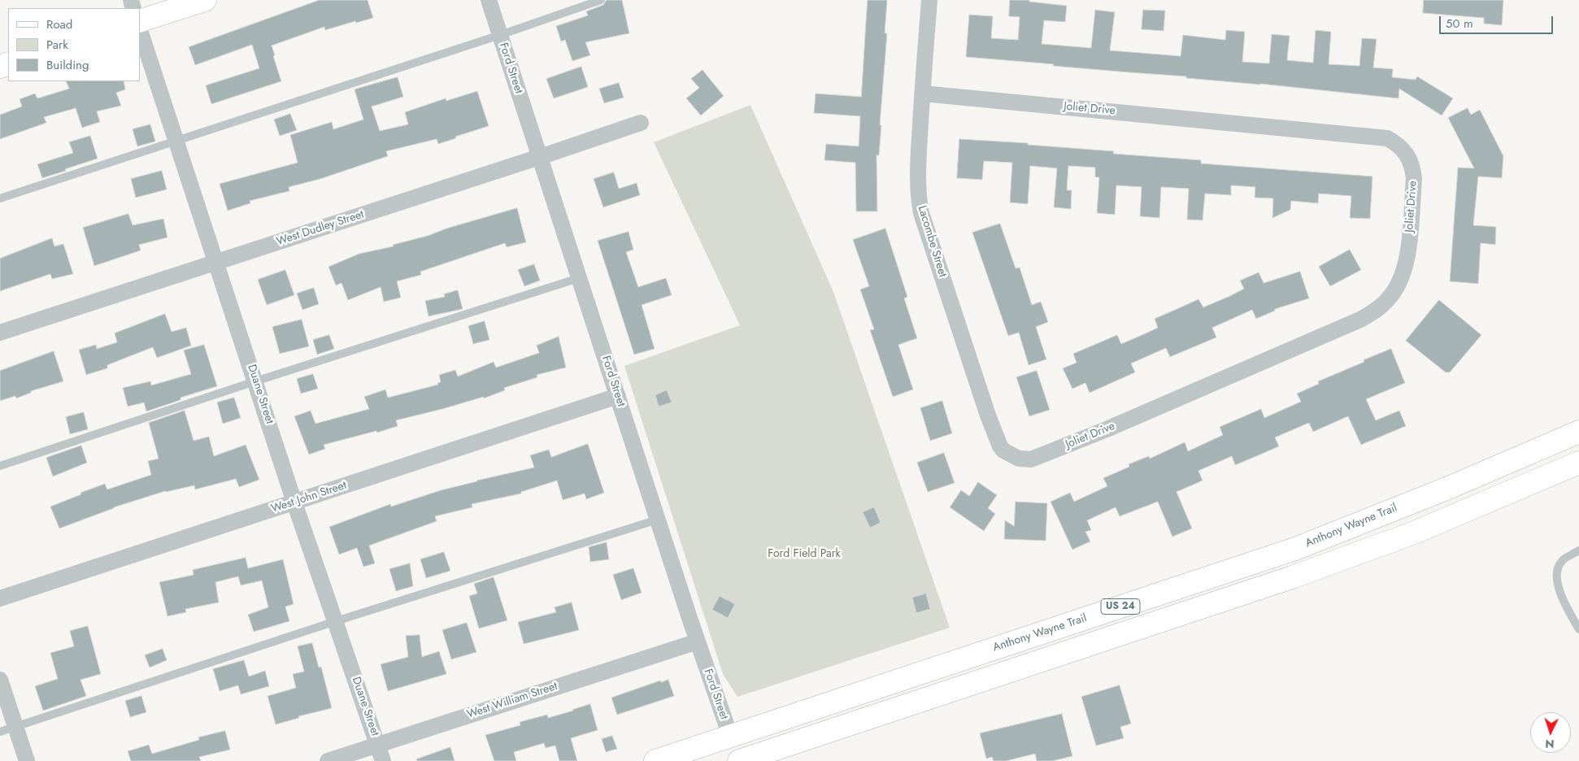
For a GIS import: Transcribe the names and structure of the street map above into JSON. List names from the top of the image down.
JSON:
{
  "streets": {
    "main road": ["Ford Street", "Anthony Wayne Trail", "US 24"],
    "street": [
      "Joliet Drive",
      "West Dudley Street",
      "Lacombe Street",
      "Duane Street",
      "West John Street",
      "West William Street"
    ]
  },
  "crossings": [
    ["Ford Street", "West Dudley Street"],
    ["Ford Street", "West John Street"],
    ["Ford Street", "Anthony Wayne Trail"],
    ["Ford Street", "US 24"],
    ["Ford Street", "West William Street"],
    ["Joliet Drive", "Lacombe Street"],
    ["West Dudley Street", "Duane Street"],
    ["Duane Street", "West John Street"],
    ["Duane Street", "West William Street"]
  ],
  "parks": ["Ford Field Park"],
  "legend": ["Road", "Park", "Building"],
  "scale_bar": "50 m",
  "north": "bottom"
}
